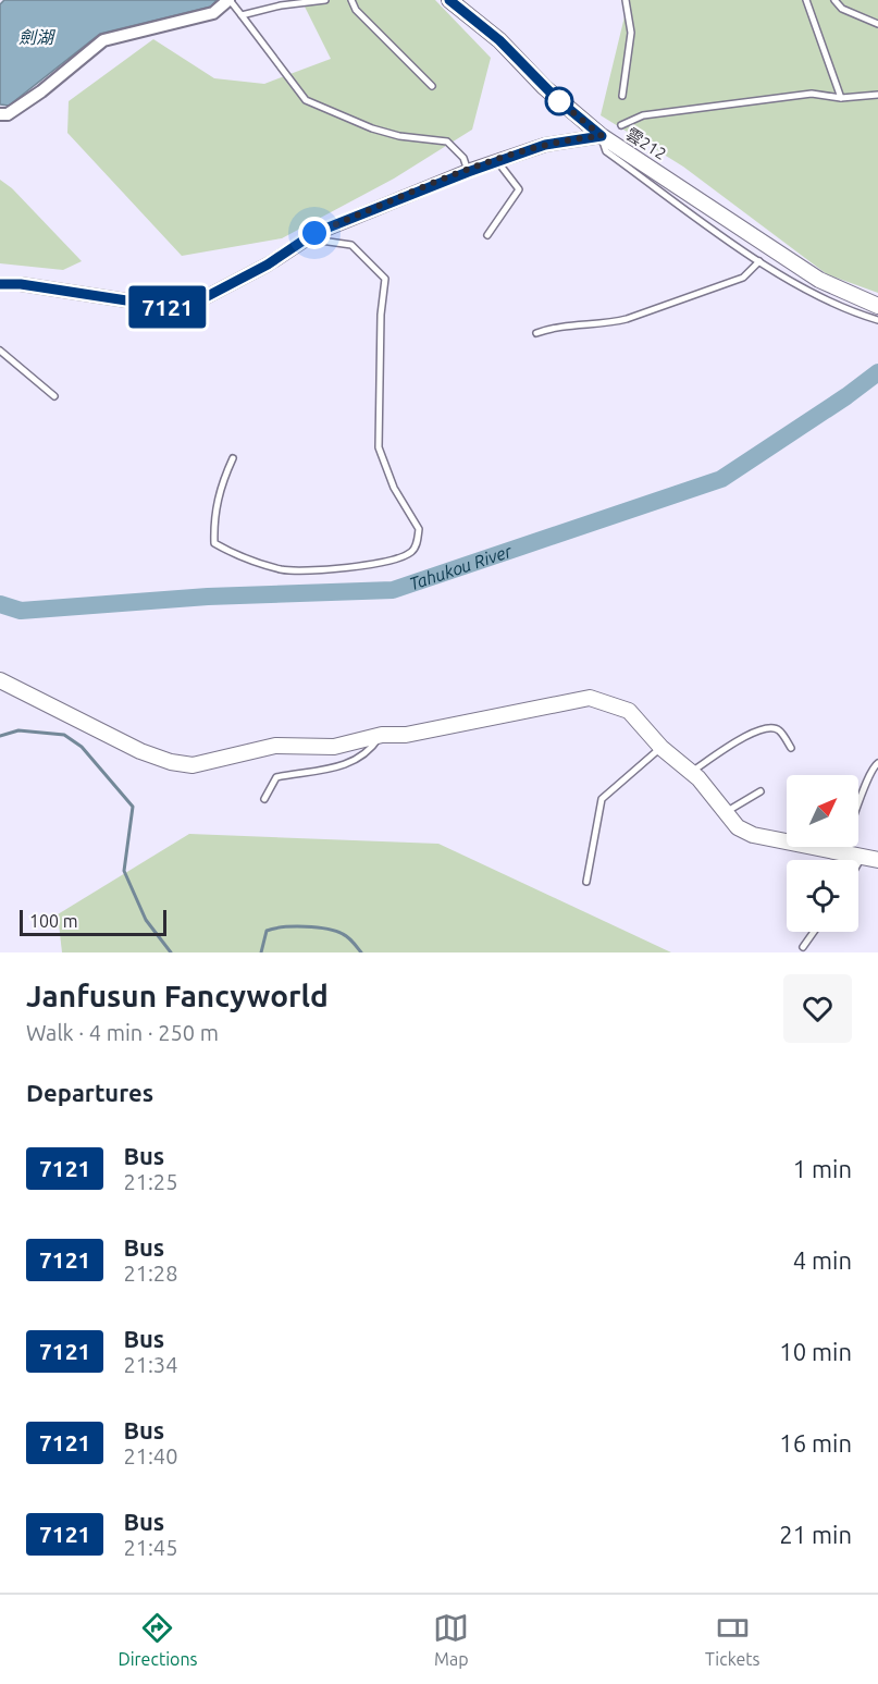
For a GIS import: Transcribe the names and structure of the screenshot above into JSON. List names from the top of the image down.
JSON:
{
  "streets": {
    "street": ["雲212"]
  },
  "water": ["劍湖", "Tahukou River"],
  "lines": ["bus line 7121"],
  "scale_bar": "100 m",
  "north": "top right",
  "page": {
    "on_map": "7121",
    "scale": "100 m",
    "heading": [
      ["Janfusun Fancyworld", "Walk · 4 min · 250 m"],
      "Departures"
    ],
    "list": [
      {
        "mark": "7121",
        "name": "Bus",
        "note": "21:25",
        "value": "1 min"
      },
      {
        "mark": "7121",
        "name": "Bus",
        "note": "21:28",
        "value": "4 min"
      },
      {
        "mark": "7121",
        "name": "Bus",
        "note": "21:34",
        "value": "10 min"
      },
      {
        "mark": "7121",
        "name": "Bus",
        "note": "21:40",
        "value": "16 min"
      },
      {
        "mark": "7121",
        "name": "Bus",
        "note": "21:45",
        "value": "21 min"
      }
    ],
    "tabs": ["Directions", "Map", "Tickets"]
  }
}
